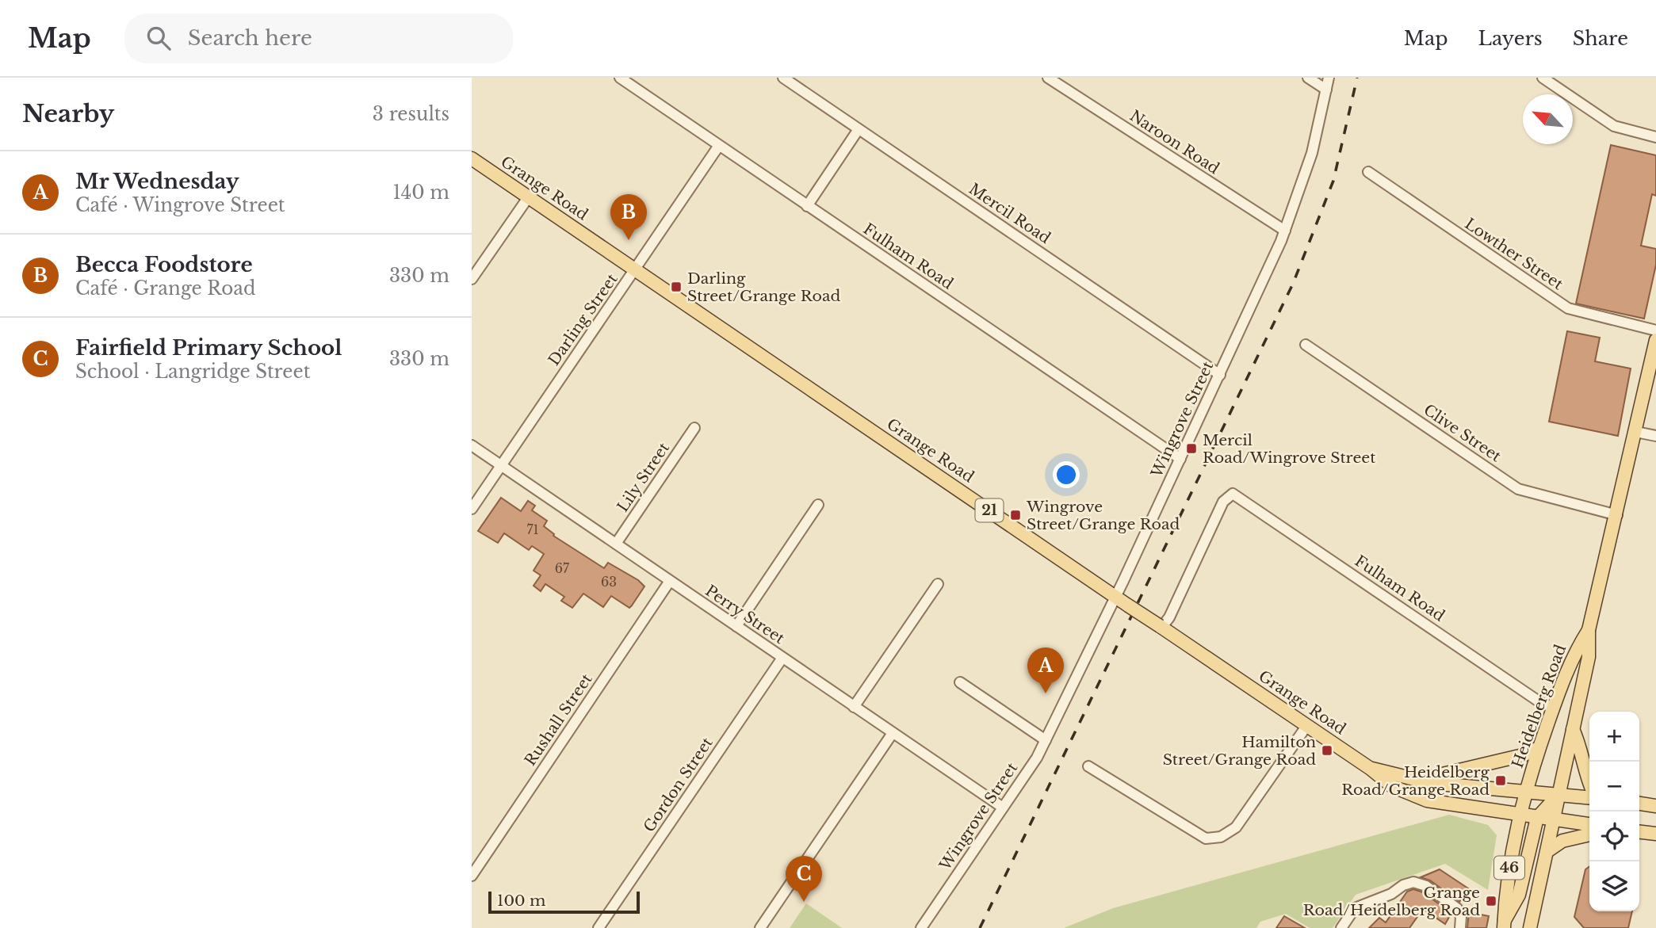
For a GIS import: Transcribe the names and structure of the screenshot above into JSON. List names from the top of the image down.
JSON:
{
  "streets": {
    "main road": [
      "Grange Road",
      "21",
      "Heidelberg Road",
      "46"
    ],
    "street": [
      "Naroon Road",
      "Mercil Road",
      "Lowther Street",
      "Fulham Road",
      "Darling Street",
      "Wingrove Street",
      "Clive Street",
      "Lily Street",
      "Perry Street",
      "Rushall Street",
      "Gordon Street"
    ]
  },
  "crossings": [
    ["Naroon Road", "Wingrove Street"],
    ["Grange Road", "Fulham Road"],
    ["Grange Road", "Darling Street"],
    ["Grange Road", "Wingrove Street"],
    ["Grange Road", "21"],
    ["Grange Road", "Heidelberg Road"],
    ["Mercil Road", "Wingrove Street"],
    ["Fulham Road", "Darling Street"],
    ["Fulham Road", "Wingrove Street"],
    ["Fulham Road", "Heidelberg Road"],
    ["Darling Street", "Perry Street"],
    ["Wingrove Street", "Perry Street"],
    ["Clive Street", "Heidelberg Road"],
    ["Lily Street", "Perry Street"],
    ["21", "Heidelberg Road"],
    ["Perry Street", "Rushall Street"],
    ["Perry Street", "Gordon Street"]
  ],
  "places": {
    "transit": [
      "Darling Street/Grange Road",
      "Mercil Road/Wingrove Street",
      "Wingrove Street/Grange Road",
      "Hamilton Street/Grange Road",
      "Heidelberg Road/Grange Road",
      "Grange Road/Heidelberg Road"
    ]
  },
  "house_numbers": ["71", "67", "63"],
  "scale_bar": "100 m",
  "north": "top left",
  "page": {
    "header": "Map",
    "search": "Search here",
    "nav": ["Map", "Layers", "Share"],
    "heading": ["Nearby", "3 results"],
    "list": [
      {
        "mark": "A",
        "name": "Mr Wednesday",
        "note": "Café · Wingrove Street",
        "value": "140 m"
      },
      {
        "mark": "B",
        "name": "Becca Foodstore",
        "note": "Café · Grange Road",
        "value": "330 m"
      },
      {
        "mark": "C",
        "name": "Fairfield Primary School",
        "note": "School · Langridge Street",
        "value": "330 m"
      }
    ],
    "pins": ["B", "A", "C"],
    "map_buttons": ["+", "−"],
    "scale": "100 m"
  }
}
